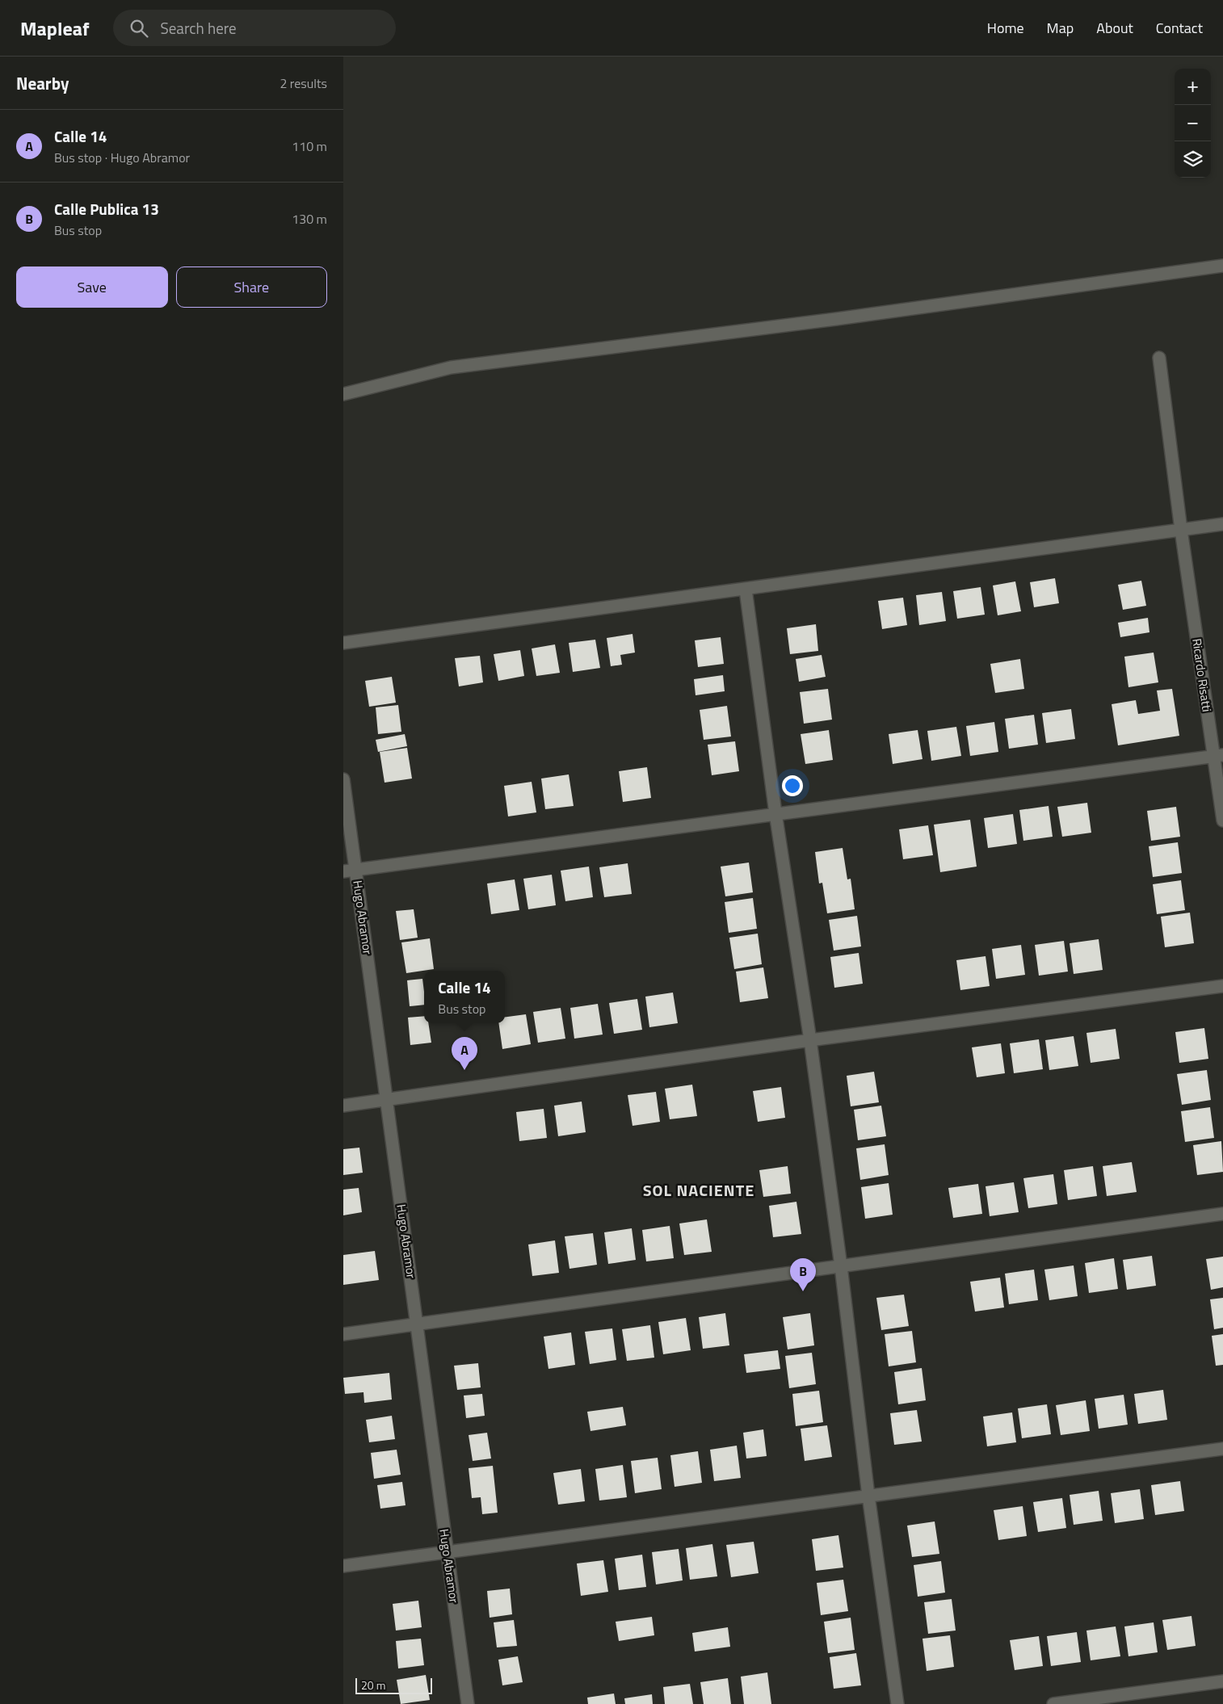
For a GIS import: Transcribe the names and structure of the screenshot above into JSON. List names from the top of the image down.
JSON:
{
  "streets": {
    "street": ["Ricardo Risatti", "Hugo Abramor"]
  },
  "districts": ["SOL NACIENTE"],
  "scale_bar": "20 m",
  "page": {
    "header": "Mapleaf",
    "search": "Search here",
    "nav": [
      "Home",
      "Map",
      "About",
      "Contact"
    ],
    "heading": ["Nearby", "2 results"],
    "map_buttons": ["+", "−"],
    "list": [
      {
        "mark": "A",
        "name": "Calle 14",
        "note": "Bus stop · Hugo Abramor",
        "value": "110 m"
      },
      {
        "mark": "B",
        "name": "Calle Publica 13",
        "note": "Bus stop",
        "value": "130 m"
      }
    ],
    "buttons": ["Save", "Share"],
    "popup": ["Calle 14", "Bus stop"],
    "pins": ["A", "B"],
    "scale": "20 m"
  }
}
